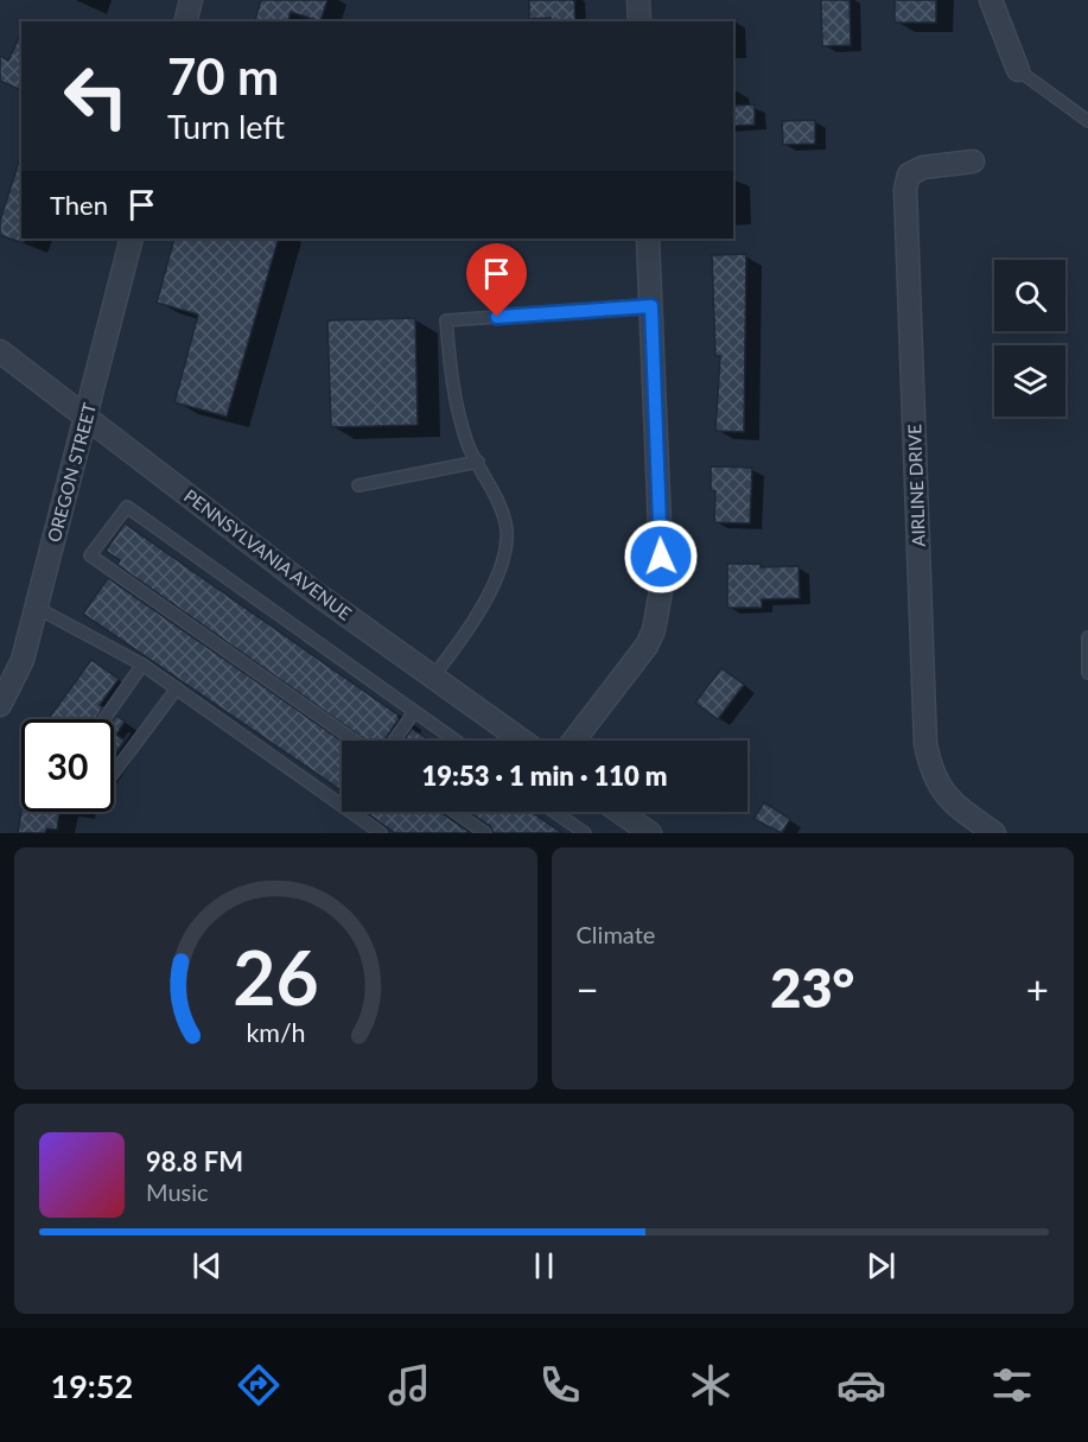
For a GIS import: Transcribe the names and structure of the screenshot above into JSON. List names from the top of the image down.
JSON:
{
  "streets": {
    "street": ["OREGON STREET", "AIRLINE DRIVE", "PENNSYLVANIA AVENUE"]
  },
  "crossings": [
    ["OREGON STREET", "PENNSYLVANIA AVENUE"]
  ],
  "page": {
    "turn": ["70 m", "Turn left"],
    "then": "Then",
    "limit": "30",
    "trip": "19:53 · 1 min · 110 m",
    "tile": "Climate",
    "heat": ["−", "23°", "+"],
    "song": ["98.8 FM", "Music"],
    "tabs": "19:52",
    "gauge": ["26", "km/h"]
  }
}
